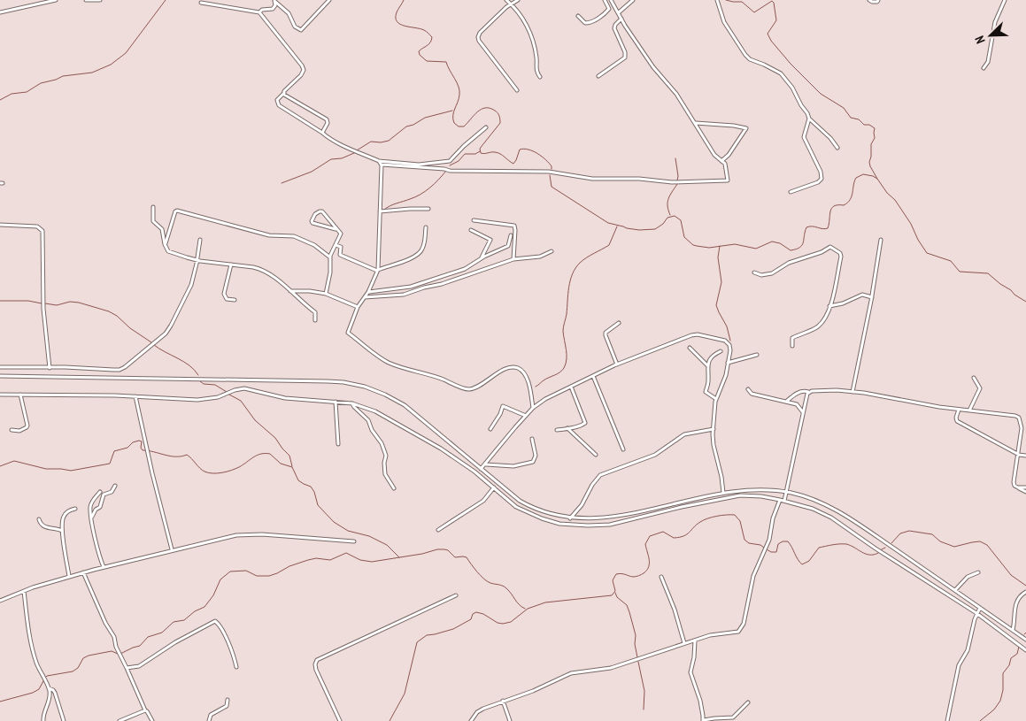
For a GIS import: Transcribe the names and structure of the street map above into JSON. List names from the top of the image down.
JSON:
{
  "north": "bottom left"
}
